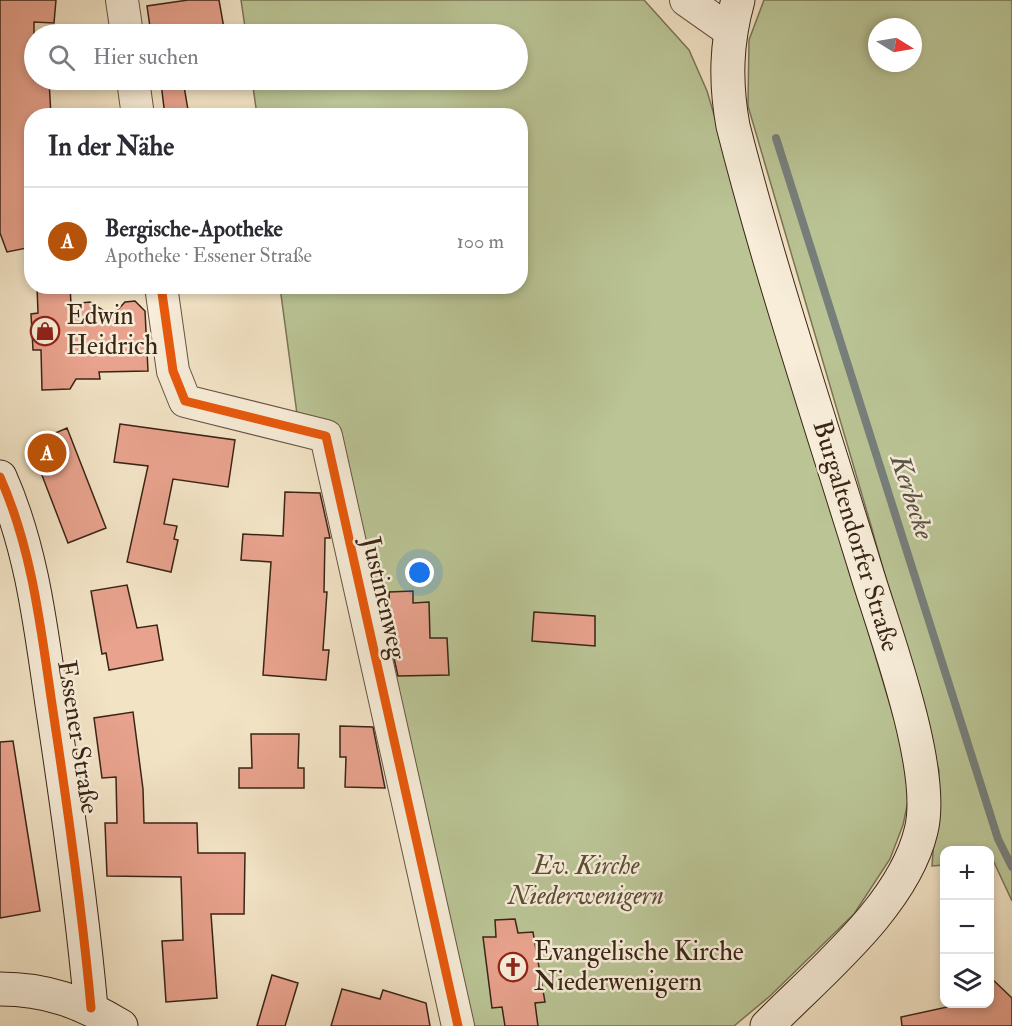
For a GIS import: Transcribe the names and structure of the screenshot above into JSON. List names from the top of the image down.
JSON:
{
  "streets": {
    "main road": ["Burgaltendorfer Straße", "Essener Straße"],
    "street": ["Justinenweg"]
  },
  "water": ["Kerbecke"],
  "parks": ["Ev. Kirche Niederwenigern"],
  "places": {
    "shop": ["Edwin Heidrich"],
    "church": ["Evangelische Kirche Niederwenigern"]
  },
  "north": "right",
  "page": {
    "search": "Hier suchen",
    "heading": "In der Nähe",
    "list": [
      {
        "mark": "A",
        "name": "Bergische-Apotheke",
        "note": "Apotheke · Essener Straße",
        "value": "100 m"
      }
    ],
    "pins": "A",
    "map_buttons": ["+", "−"]
  }
}
